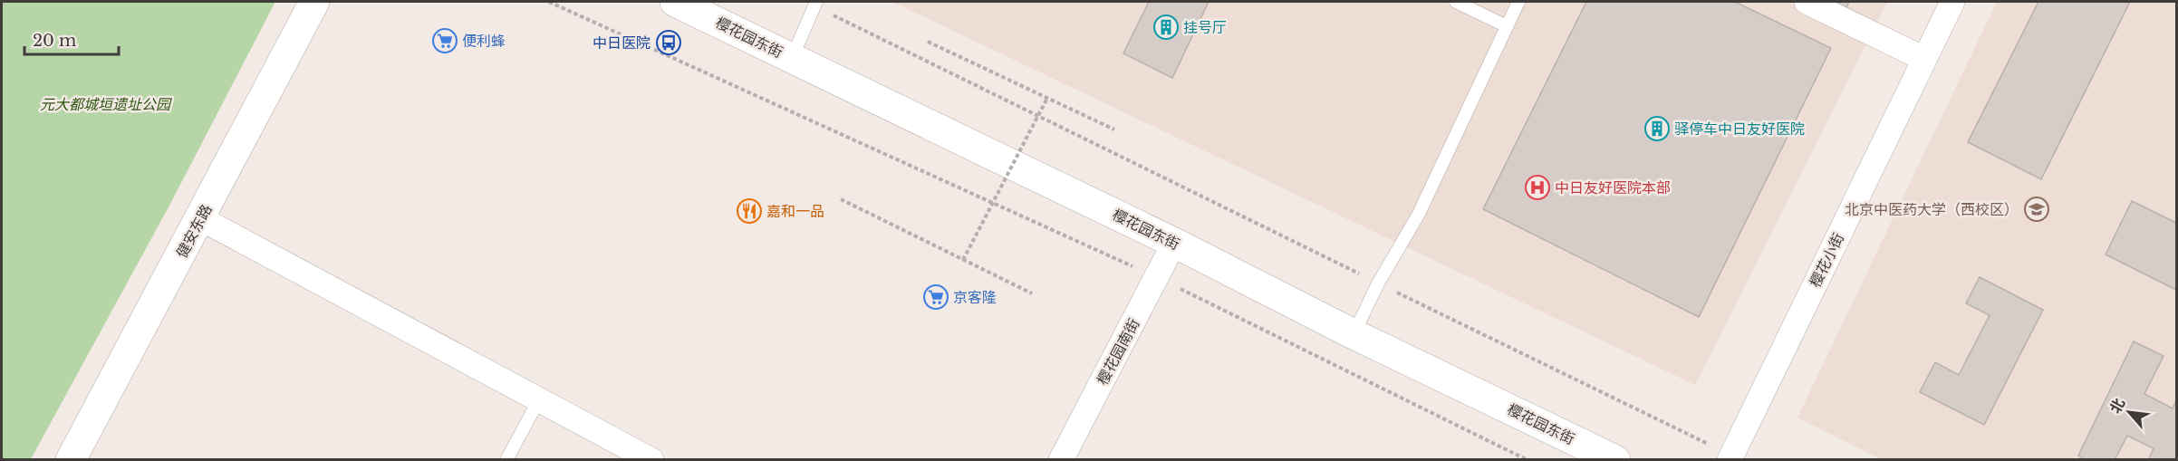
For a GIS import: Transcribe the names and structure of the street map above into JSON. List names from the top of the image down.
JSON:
{
  "streets": {
    "street": [
      "樱花园东街",
      "健安东路",
      "樱花小街",
      "樱花园南街"
    ]
  },
  "crossings": [
    ["樱花园东街", "樱花园南街"]
  ],
  "parks": ["元大都城垣遗址公园"],
  "places": {
    "building": ["挂号厅", "驿停车中日友好医院"],
    "supermarket": ["便利蜂", "京客隆"],
    "bus stop": ["中日医院"],
    "hospital": ["中日友好医院本部"],
    "school or university": ["北京中医药大学（西校区）"],
    "restaurant": ["嘉和一品"]
  },
  "scale_bar": "20 m",
  "north": "top left"
}
